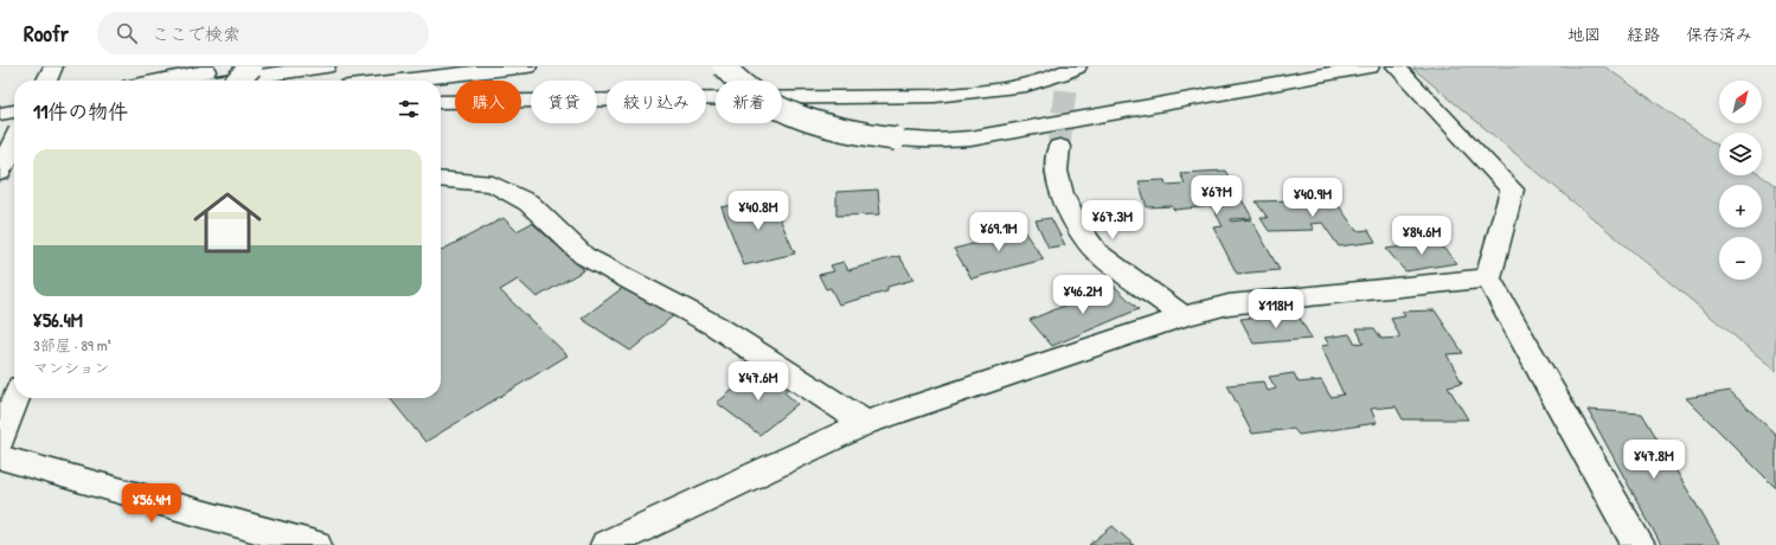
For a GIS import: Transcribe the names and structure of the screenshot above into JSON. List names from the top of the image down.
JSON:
{
  "north": "top right",
  "page": {
    "header": "Roofr",
    "search": "ここで検索",
    "nav": ["地図", "経路", "保存済み"],
    "map_buttons": ["+", "−"],
    "chip": [
      "購入",
      "賃貸",
      "絞り込み",
      "新着"
    ],
    "heading": "11件の物件",
    "list": [
      {
        "name": "¥56.4M",
        "note": "3部屋 · 89 m² · マンション"
      }
    ],
    "price": [
      "¥67M",
      "¥40.9M",
      "¥40.8M",
      "¥67.3M",
      "¥69.1M",
      "¥84.6M",
      "¥46.2M",
      "¥118M",
      "¥47.6M",
      "¥47.8M",
      "¥56.4M"
    ]
  }
}
